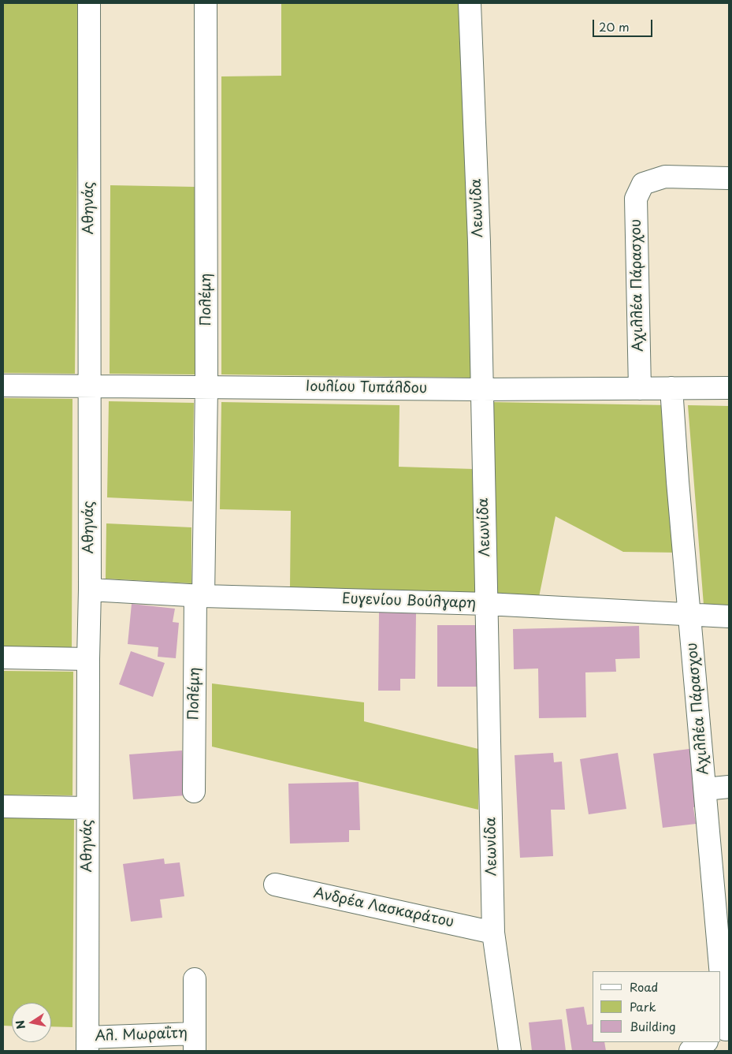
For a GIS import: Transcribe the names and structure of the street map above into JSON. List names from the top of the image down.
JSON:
{
  "streets": {
    "street": [
      "Αθηνάς",
      "Λεωνίδα",
      "Αχιλλέα Πάρασχου",
      "Πολέμη",
      "Ιουλίου Τυπάλδου",
      "Ευγενίου Βούλγαρη",
      "Ανδρέα Λασκαράτου",
      "Αλ. Μωραΐτη"
    ]
  },
  "crossings": [
    ["Αθηνάς", "Ιουλίου Τυπάλδου"],
    ["Αθηνάς", "Ευγενίου Βούλγαρη"],
    ["Αθηνάς", "Αλ. Μωραΐτη"],
    ["Λεωνίδα", "Ιουλίου Τυπάλδου"],
    ["Λεωνίδα", "Ευγενίου Βούλγαρη"],
    ["Λεωνίδα", "Ανδρέα Λασκαράτου"],
    ["Αχιλλέα Πάρασχου", "Ιουλίου Τυπάλδου"],
    ["Αχιλλέα Πάρασχου", "Ευγενίου Βούλγαρη"],
    ["Πολέμη", "Ιουλίου Τυπάλδου"],
    ["Πολέμη", "Ευγενίου Βούλγαρη"]
  ],
  "legend": ["Road", "Park", "Building"],
  "scale_bar": "20 m",
  "north": "left"
}
